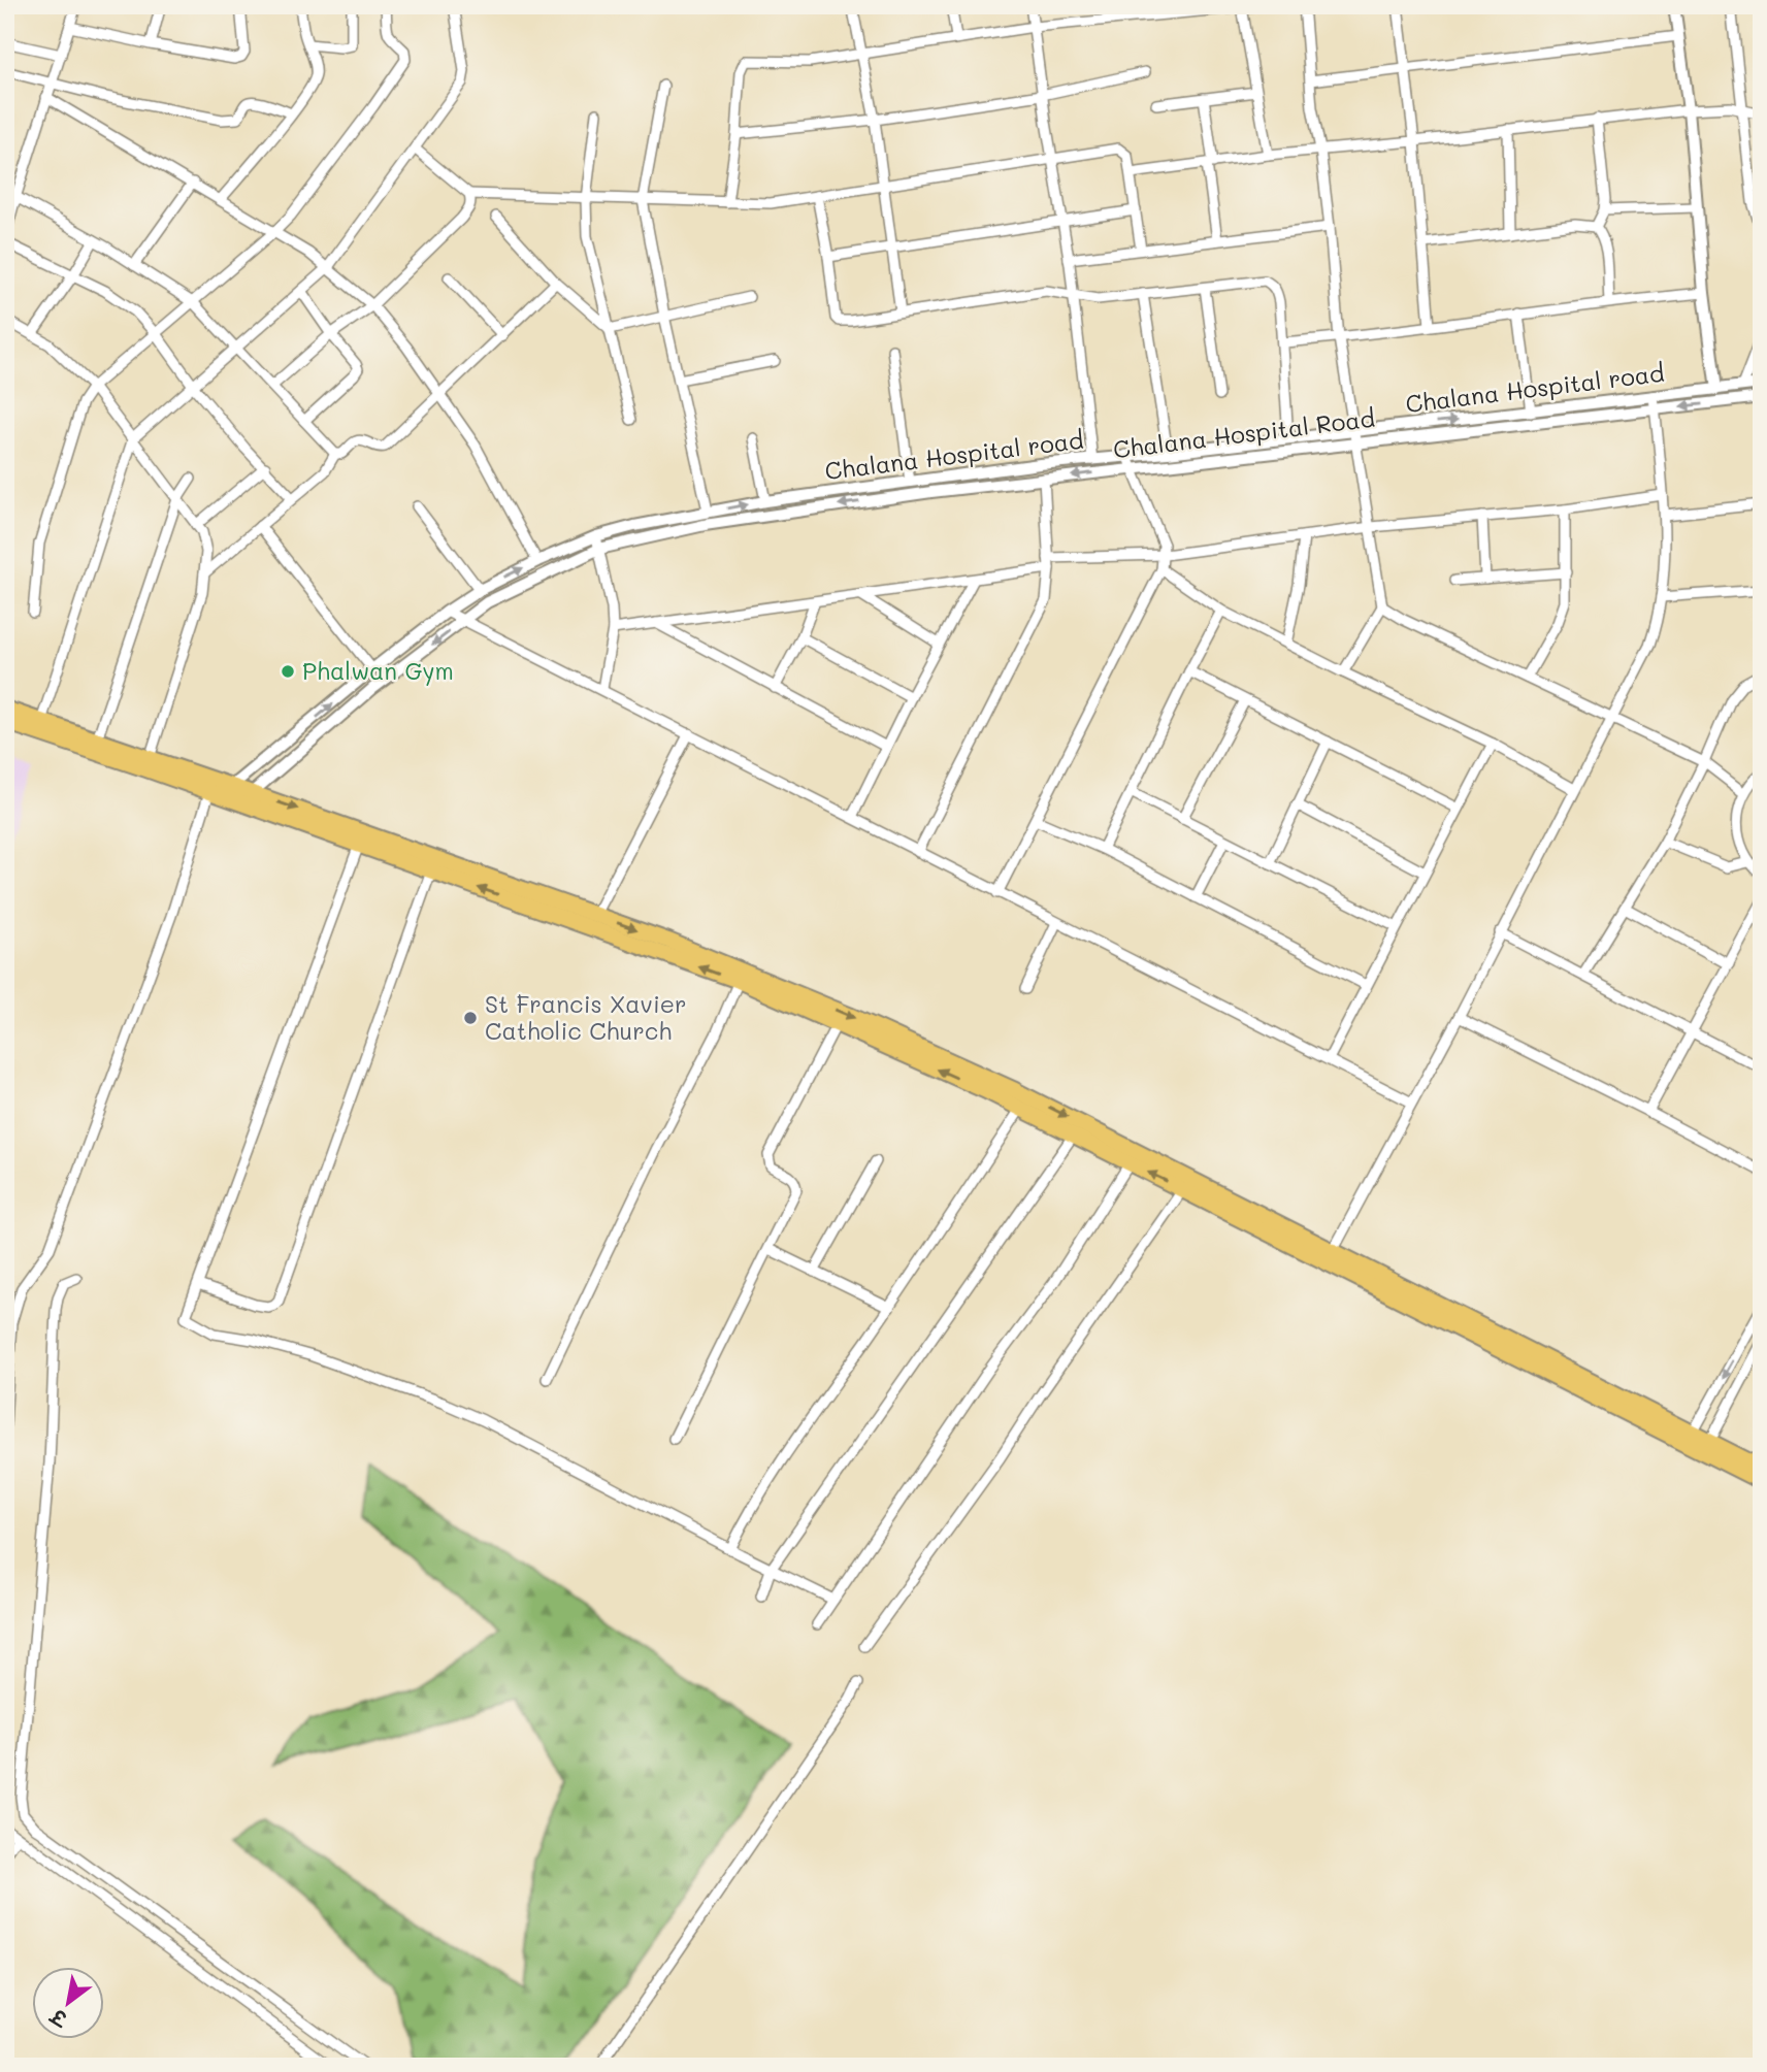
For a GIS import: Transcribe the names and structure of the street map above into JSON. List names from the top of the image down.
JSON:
{
  "streets": {
    "street": ["Chalana Hospital road", "Chalana Hospital Road"]
  },
  "crossings": [
    ["Chalana Hospital road", "Chalana Hospital Road"]
  ],
  "places": ["Phalwan Gym", "St Francis Xavier Catholic Church"],
  "north": "bottom left"
}
